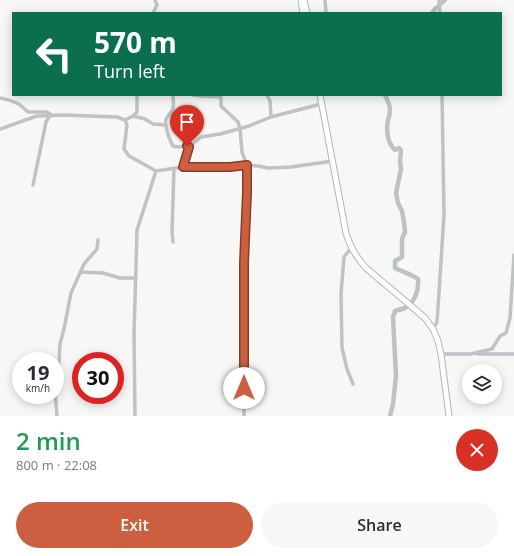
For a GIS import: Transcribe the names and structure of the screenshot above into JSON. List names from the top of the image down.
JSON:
{
  "page": {
    "turn": ["570 m", "Turn left"],
    "speed": "19 km/h",
    "limit": "30",
    "heading": ["2 min", "800 m · 22:08"],
    "buttons": ["Exit", "Share"]
  }
}
